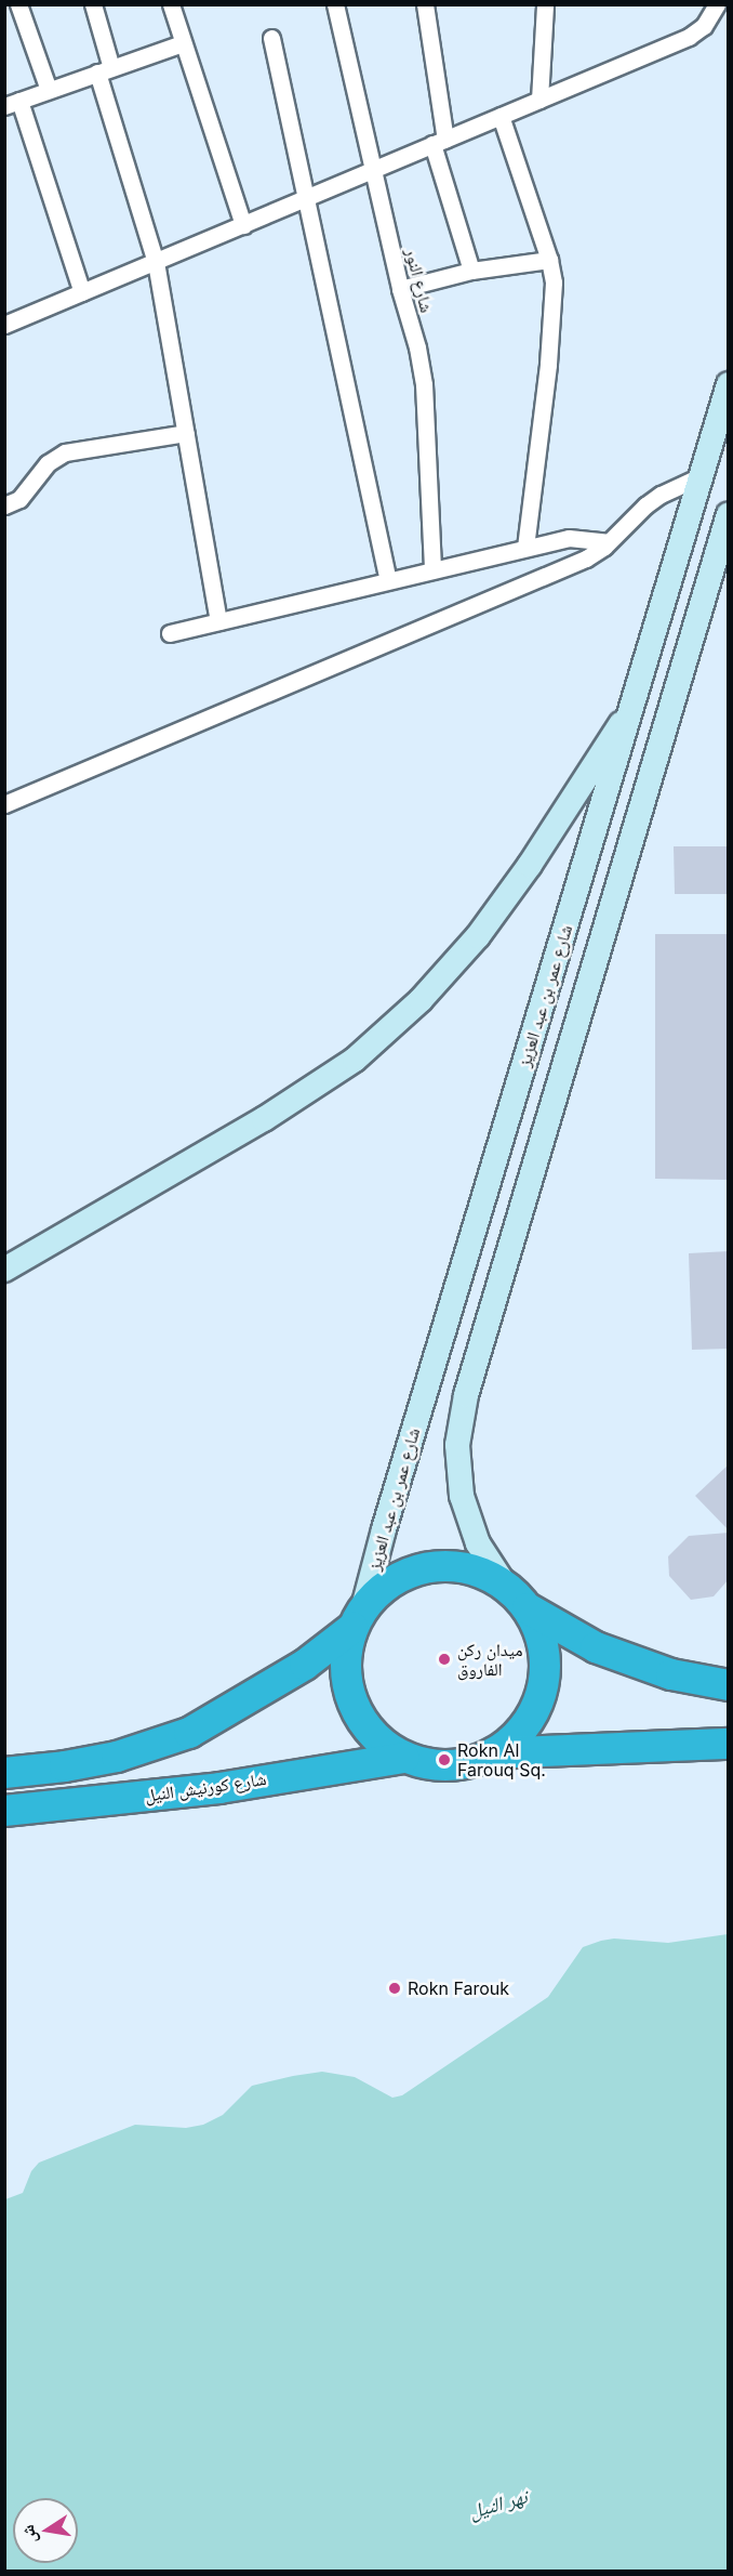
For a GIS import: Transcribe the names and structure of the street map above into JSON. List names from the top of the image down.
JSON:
{
  "streets": {
    "highway": ["شارع كورنيش النيل"],
    "main road": ["شارع عمر بن عبد العزيز"],
    "street": ["شارع النور"]
  },
  "crossings": [
    ["شارع عمر بن عبد العزيز", "شارع كورنيش النيل"]
  ],
  "water": ["نهر النيل"],
  "places": ["ميدان ركن الفاروق", "Rokn Al Farouq Sq.", "Rokn Farouk"],
  "north": "left"
}
